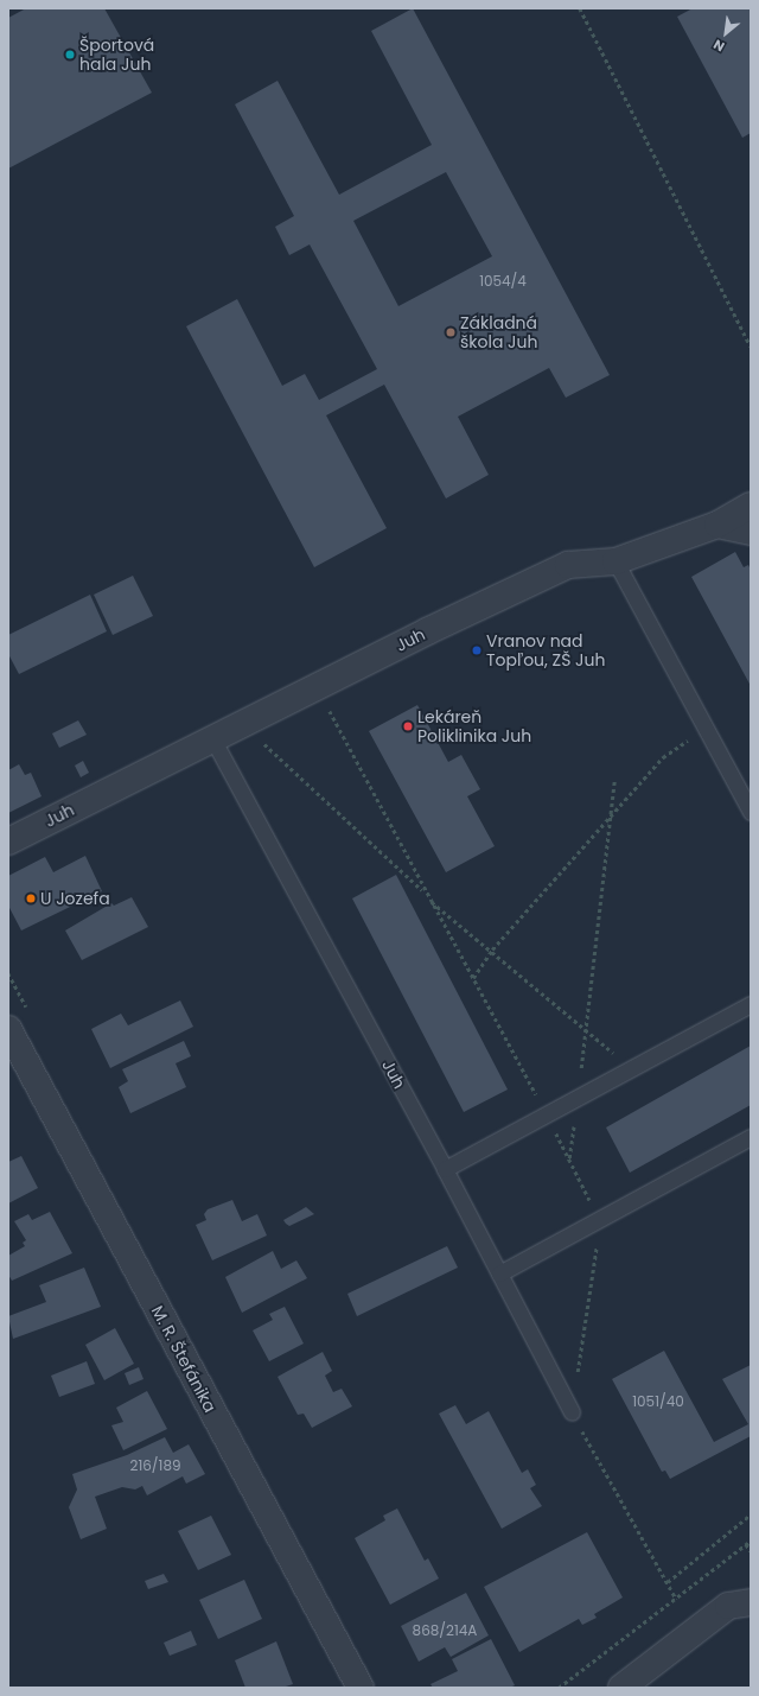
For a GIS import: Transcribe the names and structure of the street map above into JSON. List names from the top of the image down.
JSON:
{
  "streets": {
    "street": ["Juh", "M. R. Štefánika"]
  },
  "places": [
    "Športová hala Juh",
    "Základná škola Juh",
    "Vranov nad Topľou, ZŠ Juh",
    "Lekáreň Poliklinika Juh",
    "U Jozefa"
  ],
  "house_numbers": [
    "1054/4",
    "1051/40",
    "216/189",
    "868/214A"
  ],
  "north": "bottom left"
}
